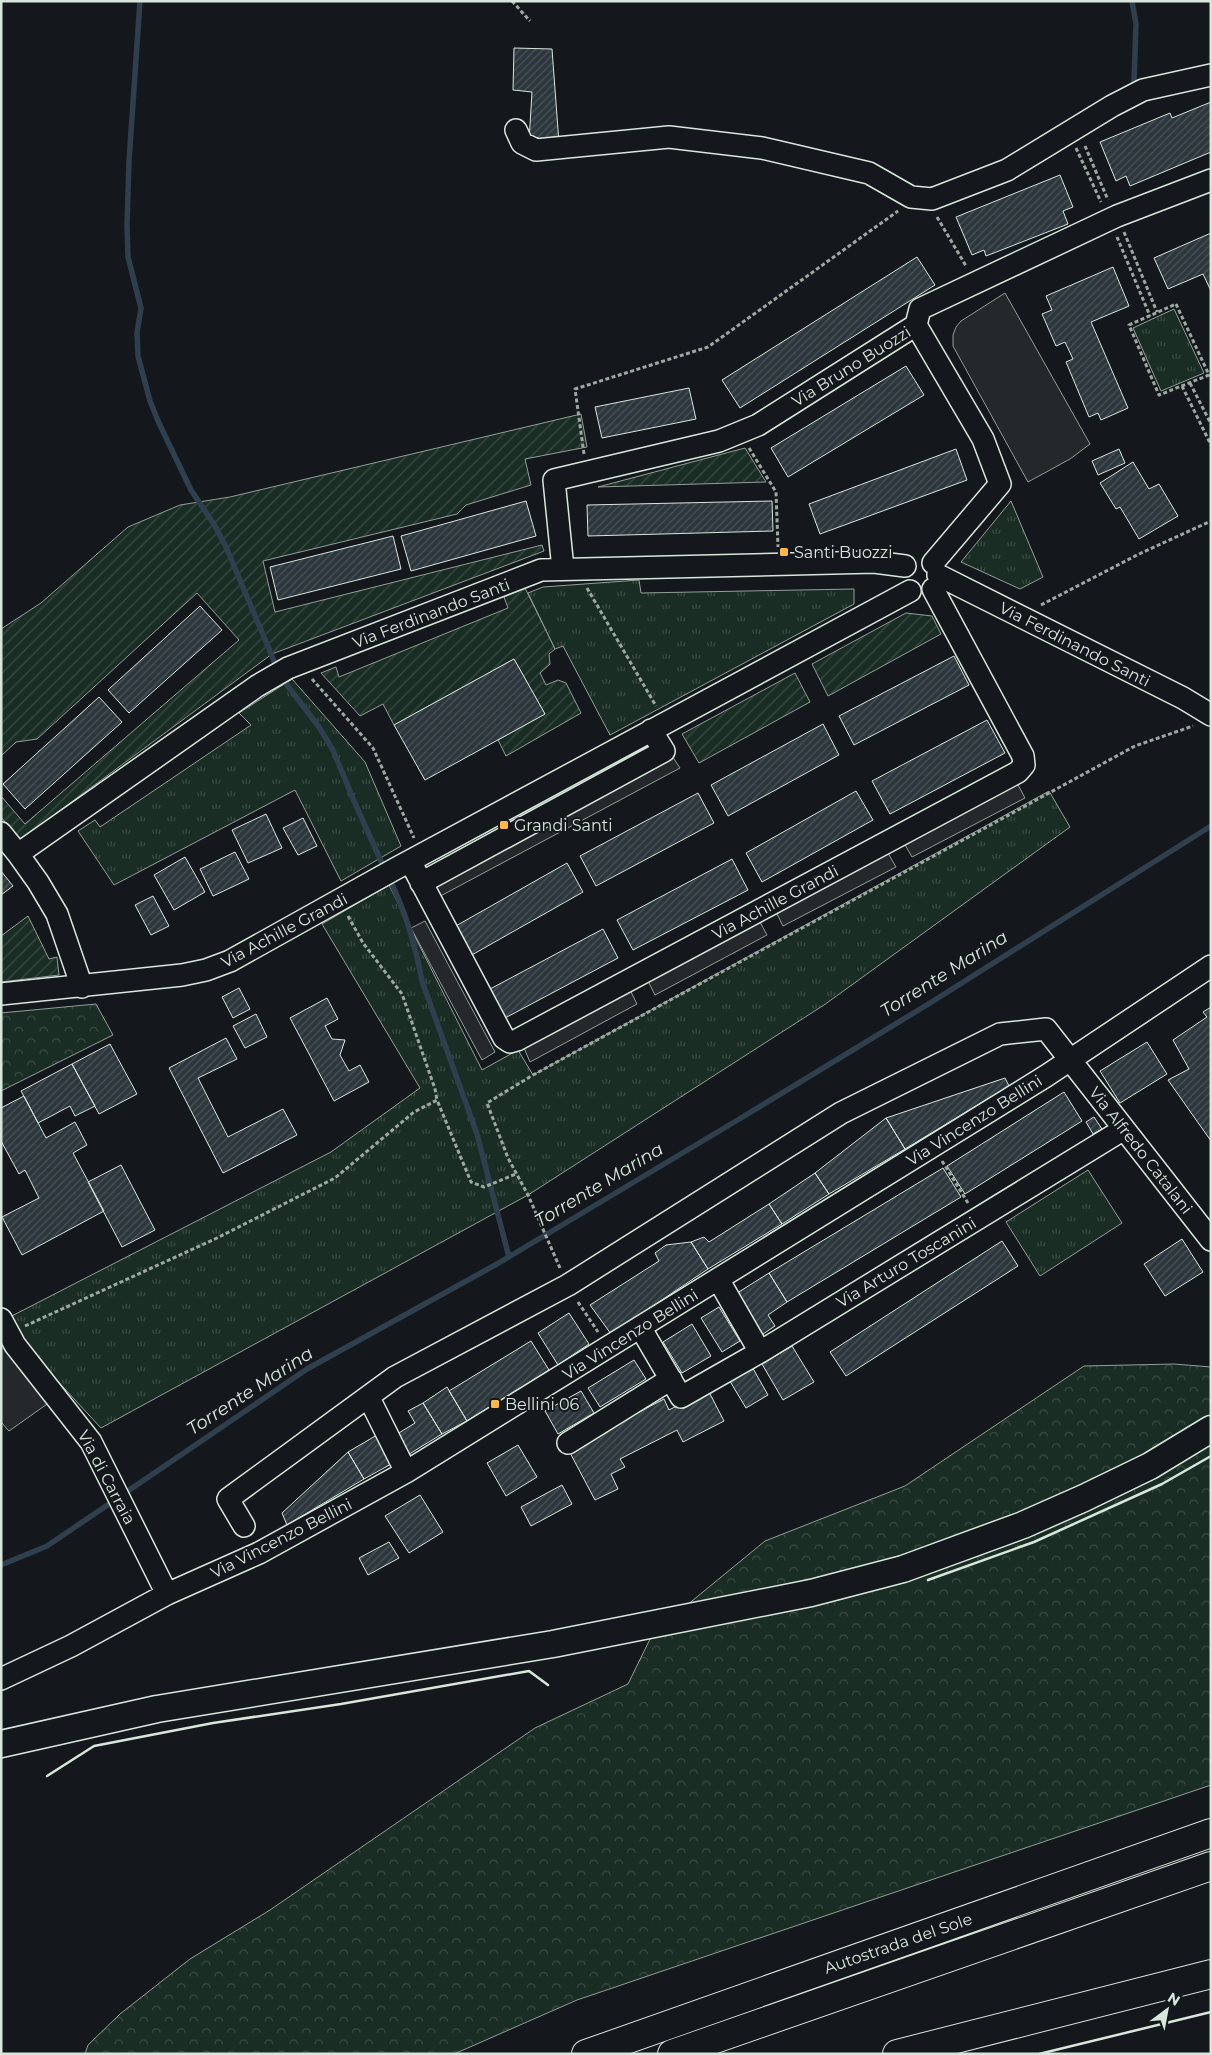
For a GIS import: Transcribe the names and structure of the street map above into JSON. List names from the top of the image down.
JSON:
{
  "streets": {
    "highway": ["Autostrada del Sole"],
    "street": [
      "Via Bruno Buozzi",
      "Via Ferdinando Santi",
      "Via Achille Grandi",
      "Via Vincenzo Bellini",
      "Via Alfredo Catalani",
      "Via Arturo Toscanini",
      "Via di Carraia"
    ]
  },
  "crossings": [
    ["Via Bruno Buozzi", "Via Ferdinando Santi"],
    ["Via Ferdinando Santi", "Via Achille Grandi"],
    ["Via Vincenzo Bellini", "Via Alfredo Catalani"],
    ["Via Vincenzo Bellini", "Via di Carraia"],
    ["Via Alfredo Catalani", "Via Arturo Toscanini"]
  ],
  "water": ["Torrente Marina"],
  "places": {
    "transit": ["Santi Buozzi", "Grandi Santi", "Bellini 06"]
  },
  "north": "top right"
}
